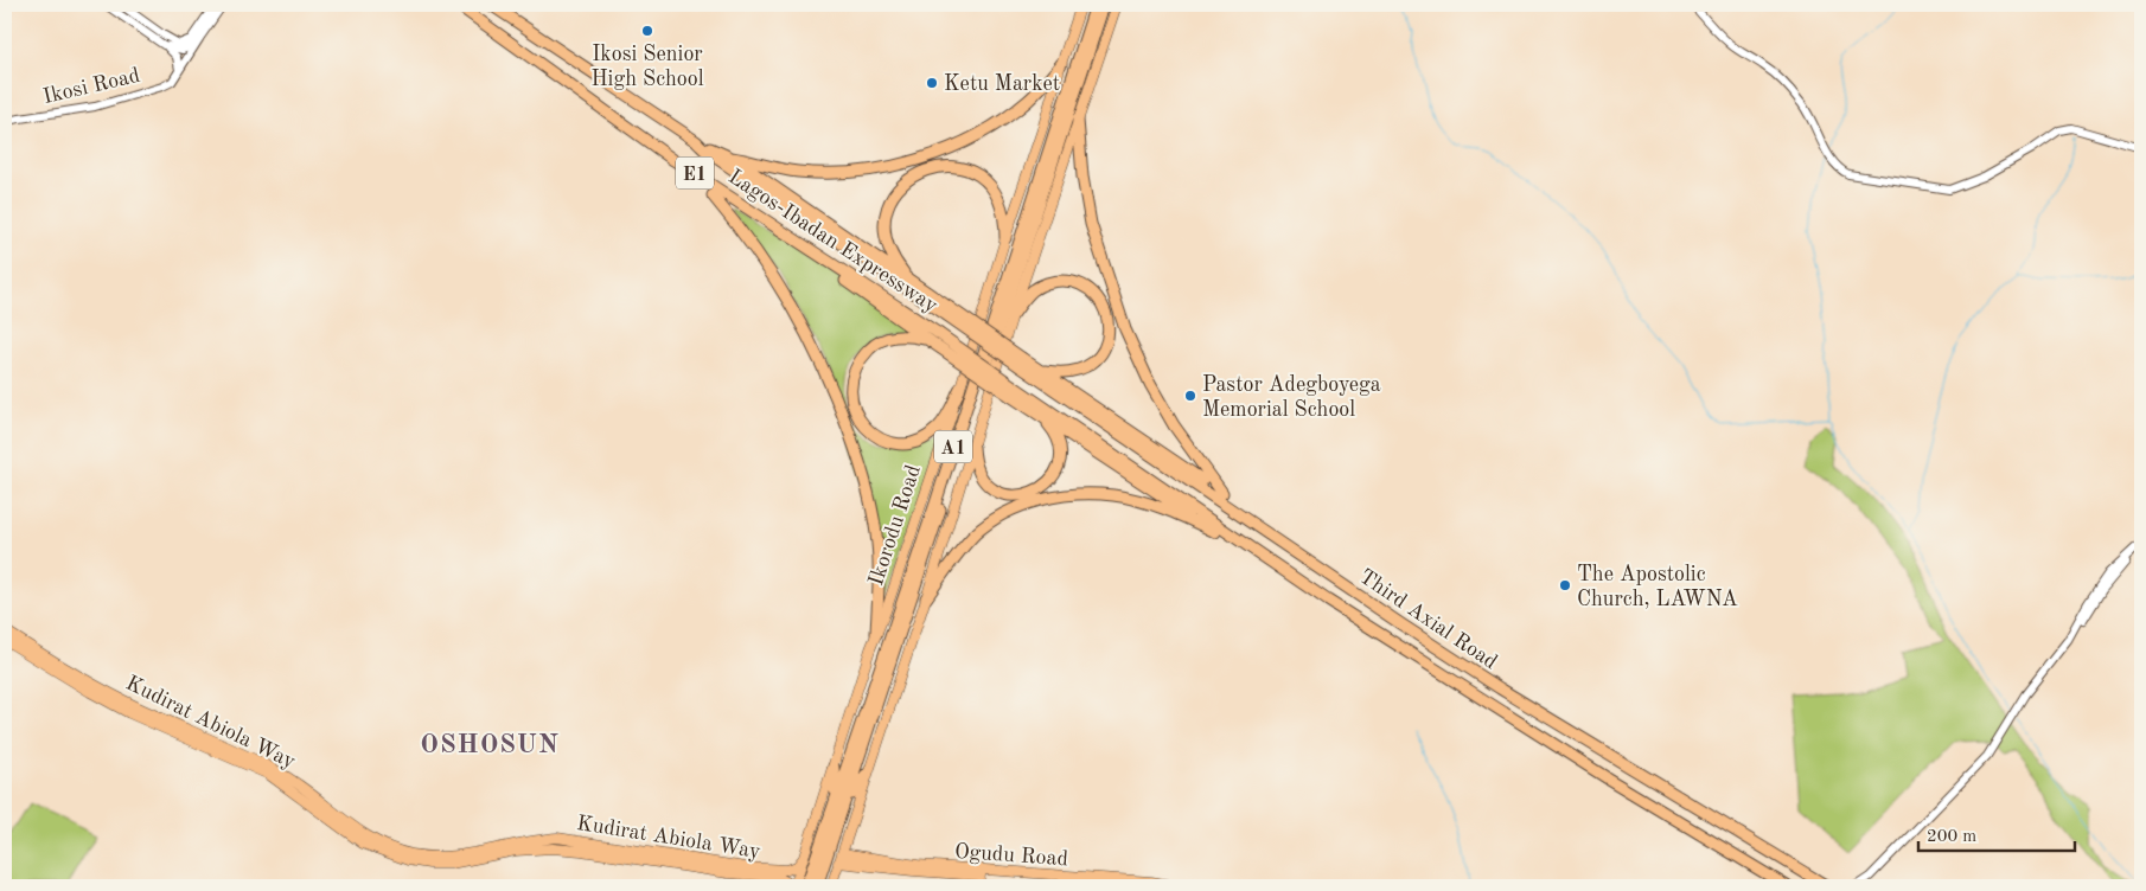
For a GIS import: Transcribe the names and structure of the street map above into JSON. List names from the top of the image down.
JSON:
{
  "streets": {
    "highway": [
      "E1",
      "Lagos-Ibadan Expressway",
      "A1",
      "Ikorodu Road",
      "Third Axial Road"
    ],
    "main road": ["Kudirat Abiola Way", "Ogudu Road"],
    "street": ["Ikosi Road"]
  },
  "crossings": [
    ["Lagos-Ibadan Expressway", "Third Axial Road"],
    ["Ikorodu Road", "Kudirat Abiola Way"]
  ],
  "districts": ["OSHOSUN"],
  "places": [
    "Ikosi Senior High School",
    "Ketu Market",
    "Pastor Adegboyega Memorial School",
    "The Apostolic Church, LAWNA"
  ],
  "scale_bar": "200 m"
}
